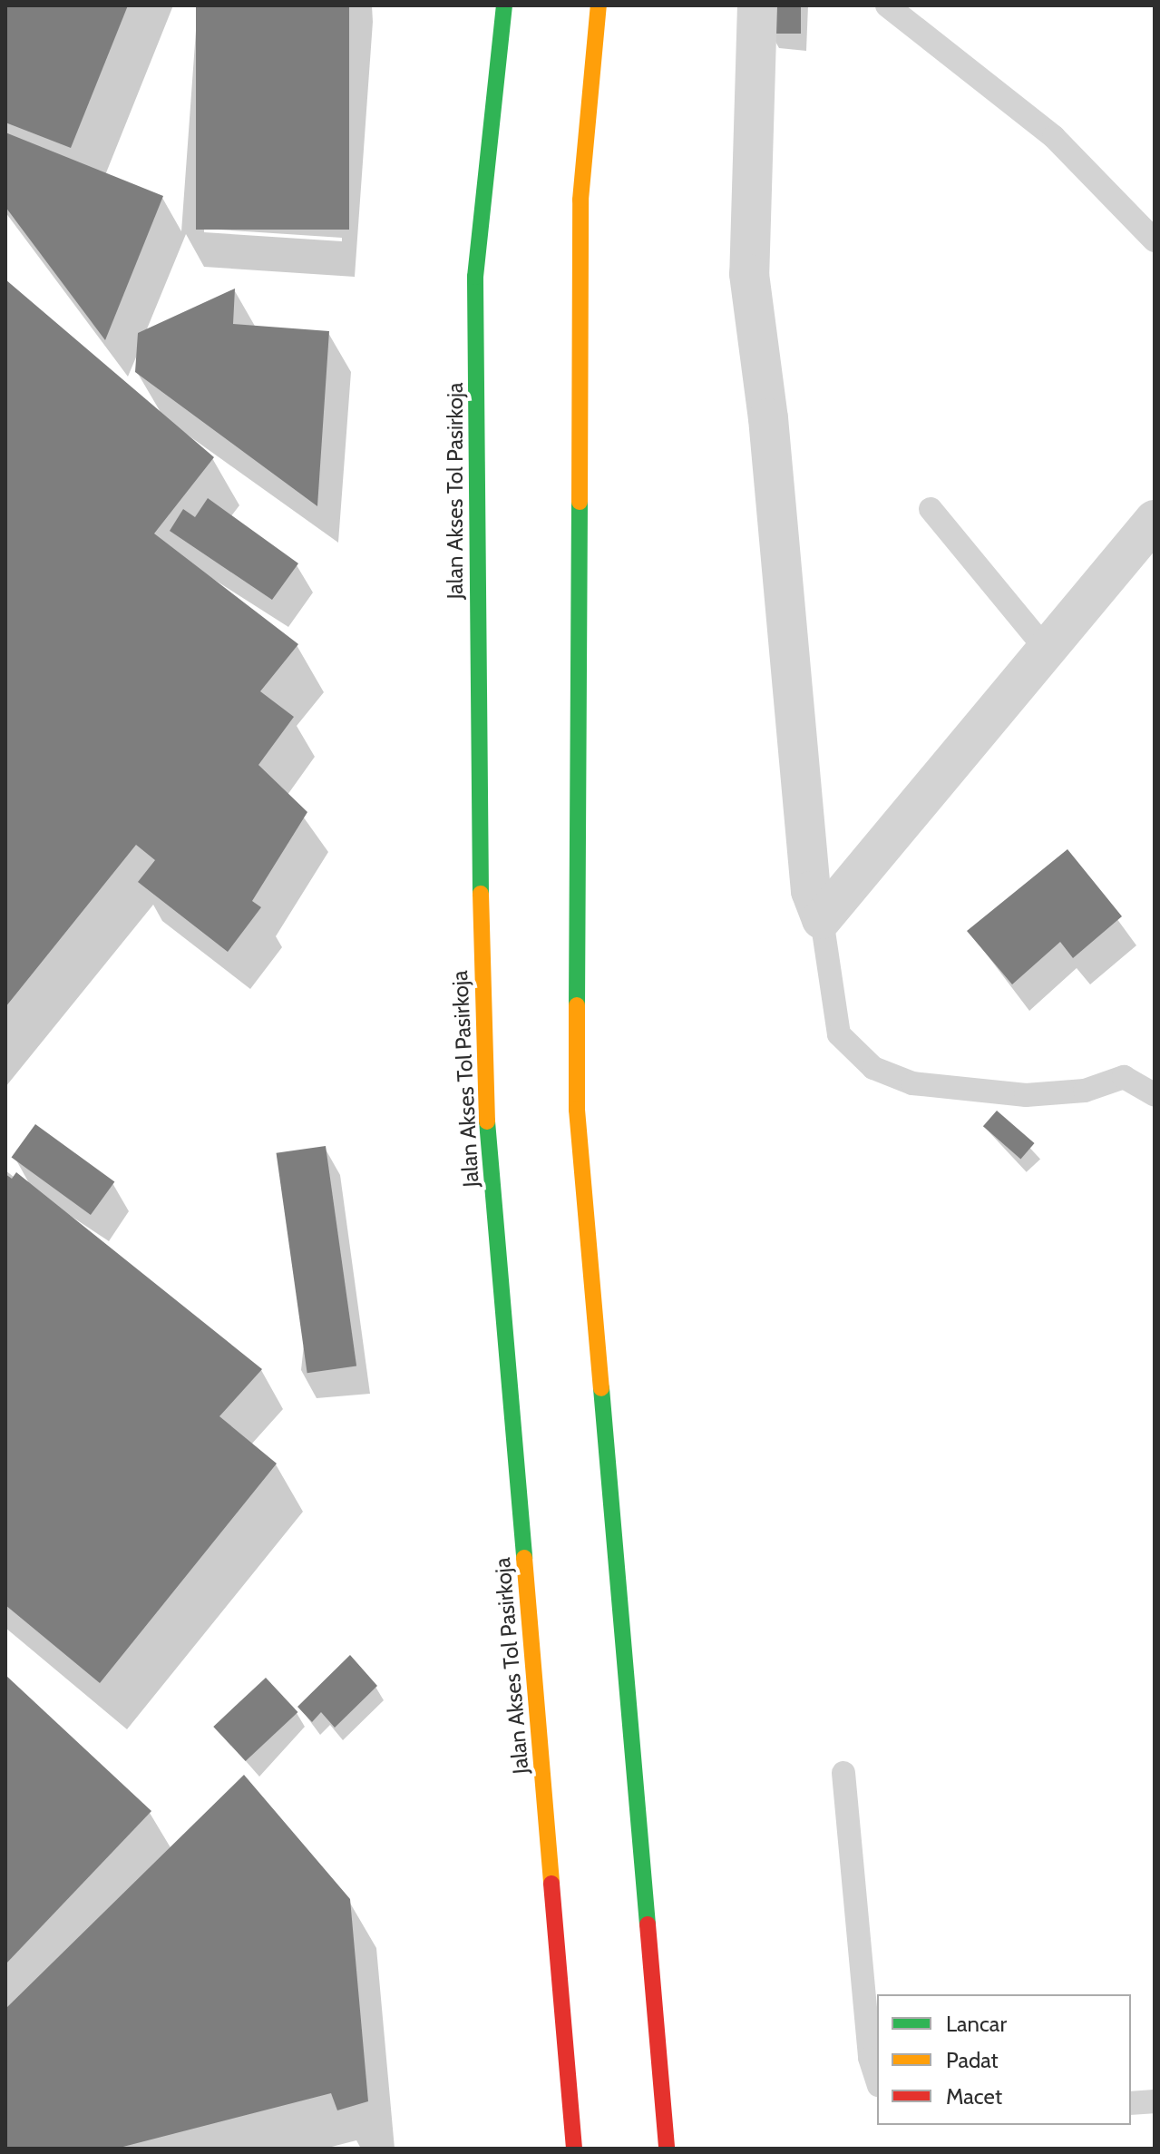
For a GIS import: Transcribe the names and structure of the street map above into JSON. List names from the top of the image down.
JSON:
{
  "streets": {
    "highway": ["Jalan Akses Tol Pasirkoja"]
  },
  "legend": ["Lancar", "Padat", "Macet"]
}
